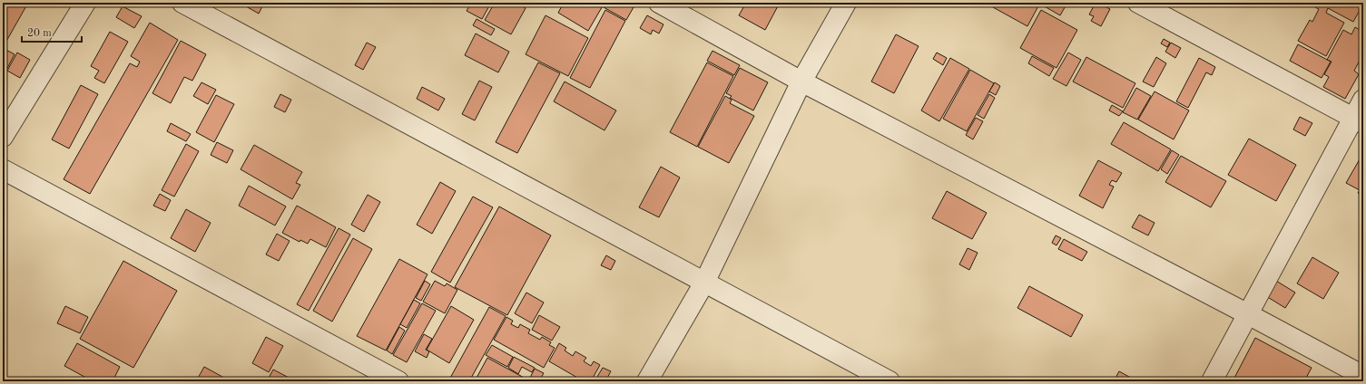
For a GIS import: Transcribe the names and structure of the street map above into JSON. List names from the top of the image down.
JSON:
{
  "scale_bar": "20 m"
}
